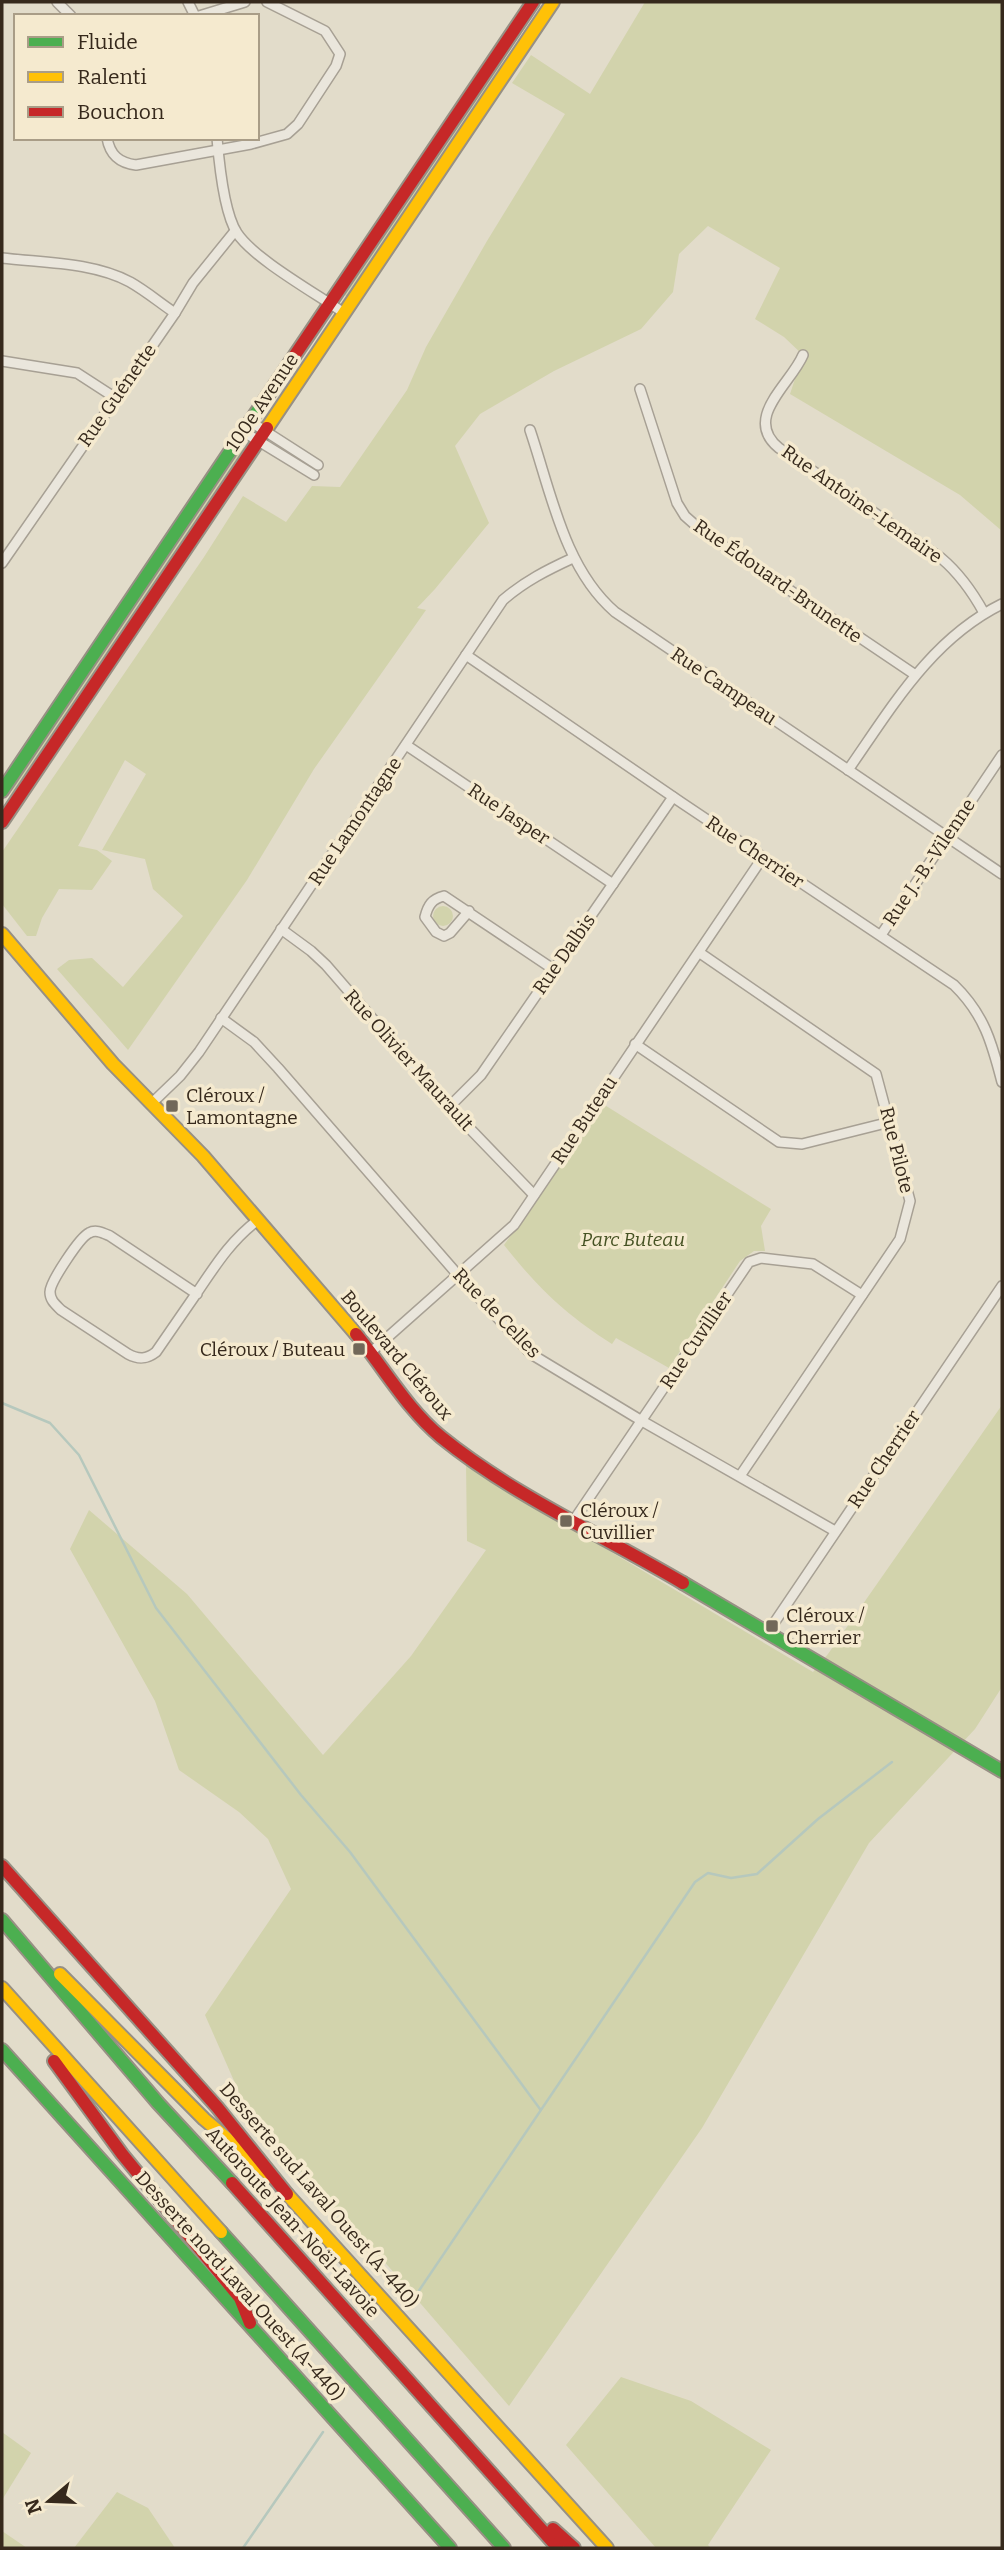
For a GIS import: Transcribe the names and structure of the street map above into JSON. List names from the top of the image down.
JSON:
{
  "streets": {
    "main road": [
      "100e Avenue",
      "Boulevard Cléroux",
      "Desserte sud Laval Ouest (A-440)",
      "Autoroute Jean-Noël-Lavoie",
      "Desserte nord Laval Ouest (A-440)"
    ],
    "street": [
      "Rue Guénette",
      "Rue Antoine-Lemaire",
      "Rue Édouard-Brunette",
      "Rue Campeau",
      "Rue Jasper",
      "Rue Lamontagne",
      "Rue Cherrier",
      "Rue J.-B.-Vilenne",
      "Rue Dalbis",
      "Rue Olivier Maurault",
      "Rue Buteau",
      "Rue Pilote",
      "Rue de Celles",
      "Rue Cuvillier"
    ]
  },
  "crossings": [
    ["Rue Campeau", "Rue Lamontagne"],
    ["Rue Campeau", "Rue J.-B.-Vilenne"],
    ["Rue Jasper", "Rue Lamontagne"],
    ["Rue Jasper", "Rue Dalbis"],
    ["Rue Lamontagne", "Rue Cherrier"],
    ["Rue Lamontagne", "Rue Olivier Maurault"],
    ["Rue Lamontagne", "Rue de Celles"],
    ["Rue Lamontagne", "Boulevard Cléroux"],
    ["Rue Cherrier", "Rue J.-B.-Vilenne"],
    ["Rue Cherrier", "Rue Dalbis"],
    ["Rue Cherrier", "Rue Buteau"],
    ["Rue Cherrier", "Rue de Celles"],
    ["Rue Cherrier", "Boulevard Cléroux"],
    ["Rue Dalbis", "Rue Olivier Maurault"],
    ["Rue Olivier Maurault", "Rue Buteau"],
    ["Rue Buteau", "Rue Pilote"],
    ["Rue Buteau", "Rue de Celles"],
    ["Rue Buteau", "Boulevard Cléroux"],
    ["Rue Pilote", "Rue de Celles"],
    ["Rue Pilote", "Rue Cuvillier"],
    ["Rue de Celles", "Rue Cuvillier"],
    ["Rue Cuvillier", "Boulevard Cléroux"]
  ],
  "parks": ["Parc Buteau"],
  "places": {
    "transit": [
      "Cléroux / Lamontagne",
      "Cléroux / Buteau",
      "Cléroux / Cuvillier",
      "Cléroux / Cherrier"
    ]
  },
  "legend": ["Fluide", "Ralenti", "Bouchon"],
  "north": "left"
}
